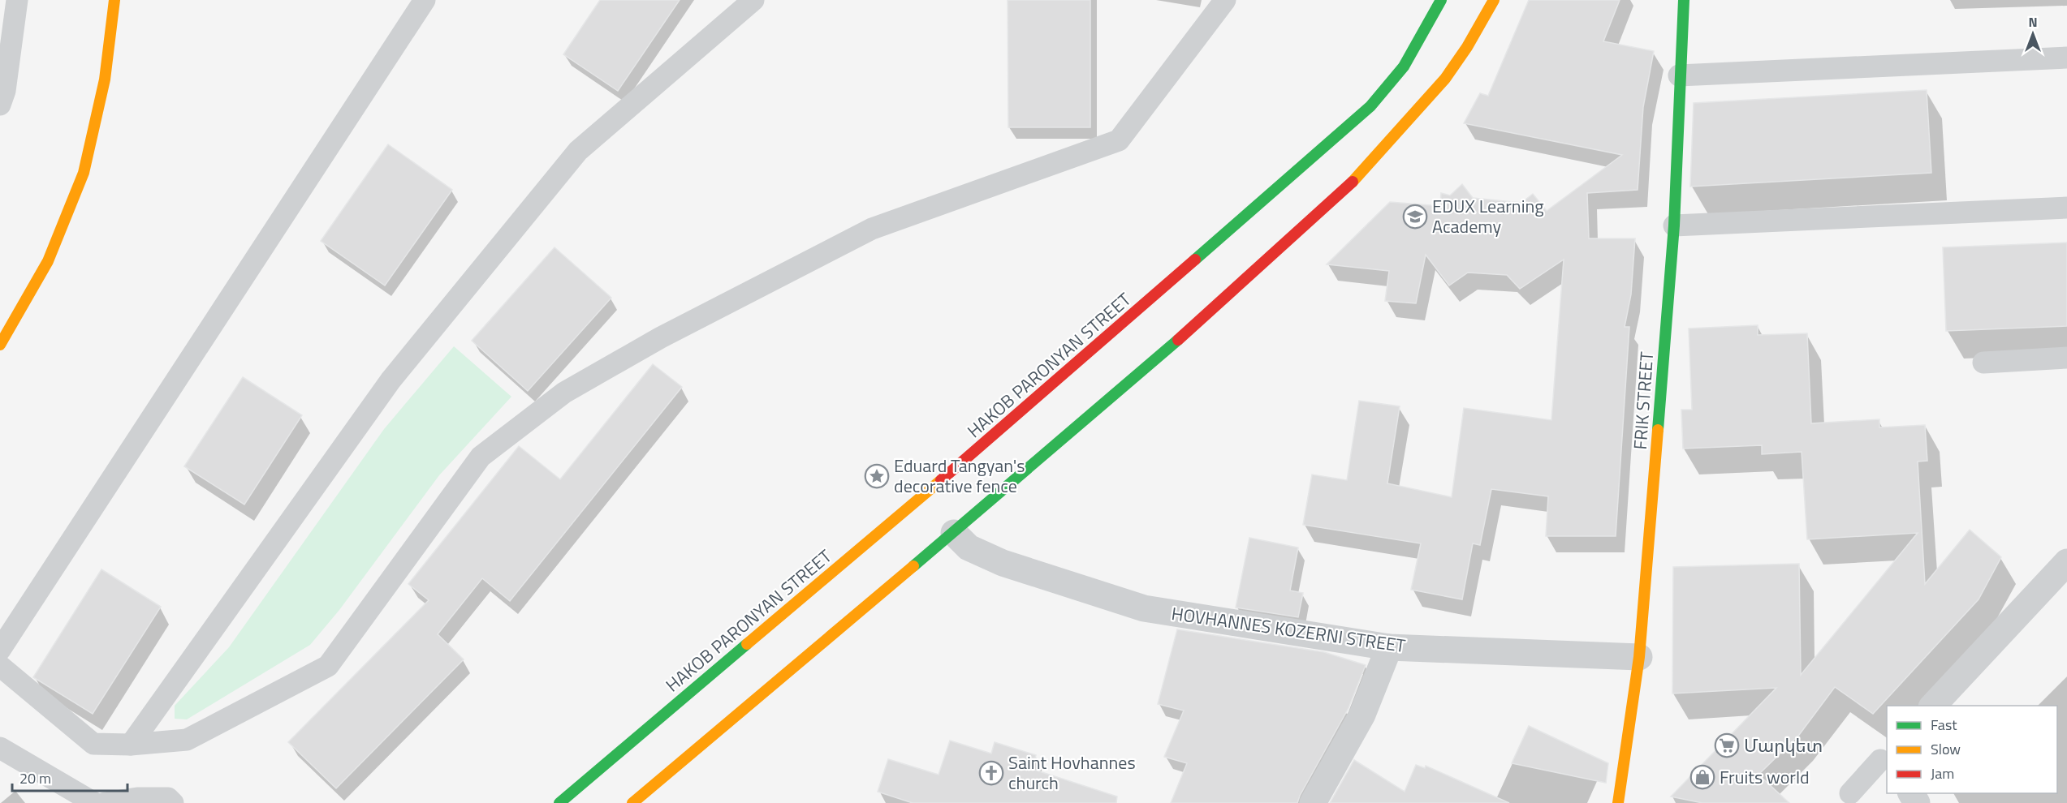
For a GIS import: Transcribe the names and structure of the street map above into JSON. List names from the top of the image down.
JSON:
{
  "streets": {
    "main road": ["HAKOB PARONYAN STREET", "FRIK STREET"],
    "street": ["HOVHANNES KOZERNI STREET"]
  },
  "crossings": [
    ["FRIK STREET", "HOVHANNES KOZERNI STREET"]
  ],
  "places": {
    "school or university": ["EDUX Learning Academy"],
    "place": ["Eduard Tangyan's decorative fence"],
    "supermarket": ["Մարկետ"],
    "church": ["Saint Hovhannes church"],
    "shop": ["Fruits world"]
  },
  "legend": ["Fast", "Slow", "Jam"],
  "scale_bar": "20 m",
  "north": "top"
}
